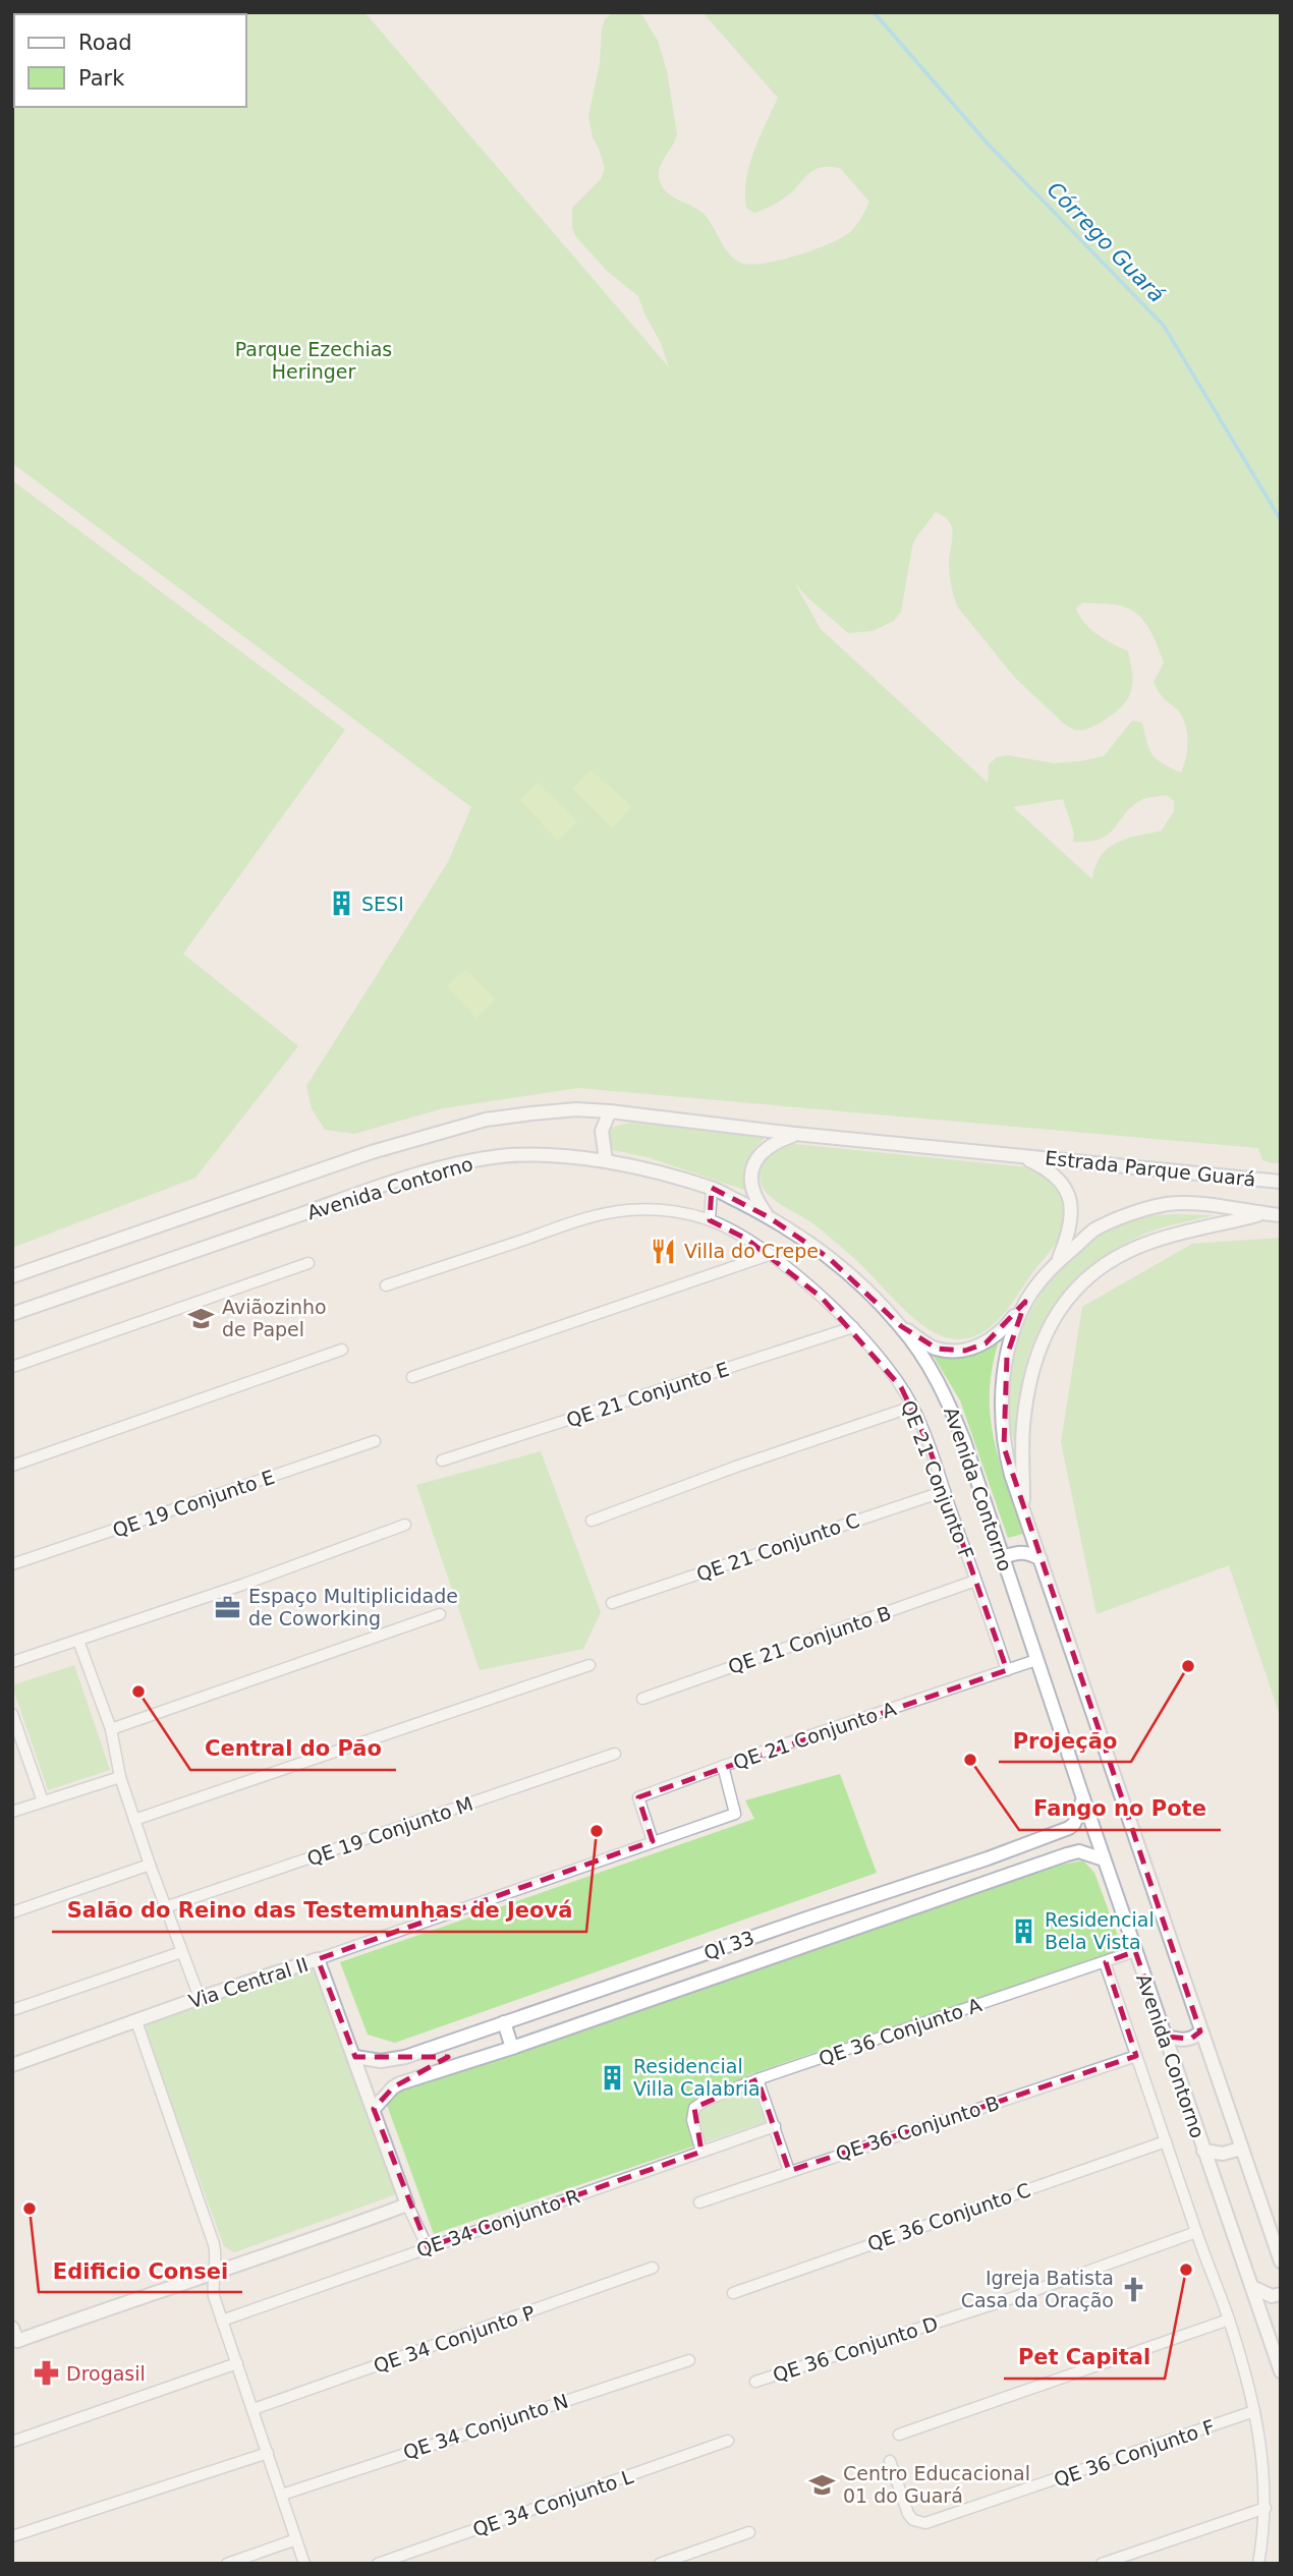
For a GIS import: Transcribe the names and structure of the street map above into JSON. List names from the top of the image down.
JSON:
{
  "streets": {
    "main road": [
      "Estrada Parque Guará",
      "Avenida Contorno",
      "QI 33",
      "Via Central II"
    ],
    "street": [
      "QE 21 Conjunto E",
      "QE 21 Conjunto F",
      "QE 19 Conjunto E",
      "QE 21 Conjunto C",
      "QE 21 Conjunto B",
      "QE 21 Conjunto A",
      "QE 19 Conjunto M",
      "QE 36 Conjunto A",
      "QE 36 Conjunto B",
      "QE 36 Conjunto C",
      "QE 34 Conjunto R",
      "QE 34 Conjunto P",
      "QE 36 Conjunto D",
      "QE 34 Conjunto N",
      "QE 36 Conjunto F",
      "QE 34 Conjunto L"
    ]
  },
  "crossings": [
    ["Estrada Parque Guará", "Avenida Contorno"],
    ["Avenida Contorno", "QE 21 Conjunto A"],
    ["Avenida Contorno", "QI 33"],
    ["Avenida Contorno", "QE 36 Conjunto A"],
    ["QE 21 Conjunto E", "QE 21 Conjunto F"],
    ["QE 21 Conjunto F", "QE 21 Conjunto C"],
    ["QE 21 Conjunto F", "QE 21 Conjunto B"],
    ["QE 21 Conjunto F", "QE 21 Conjunto A"],
    ["QI 33", "Via Central II"],
    ["Via Central II", "QE 34 Conjunto R"],
    ["QE 36 Conjunto A", "QE 34 Conjunto R"]
  ],
  "water": ["Córrego Guará"],
  "parks": ["Parque Ezechias Heringer"],
  "places": {
    "building": ["SESI", "Residencial Bela Vista", "Residencial Villa Calabria"],
    "restaurant": ["Villa do Crepe"],
    "school or university": ["Aviãozinho de Papel", "Centro Educacional 01 do Guará"],
    "office": ["Espaço Multiplicidade de Coworking"],
    "other": [
      "Projeção",
      "Central do Pão",
      "Fango no Pote",
      "Salão do Reino das Testemunhas de Jeová",
      "Edificio Consei",
      "Pet Capital"
    ],
    "church": ["Igreja Batista Casa da Oração"],
    "pharmacy": ["Drogasil"]
  },
  "legend": ["Road", "Park"]
}
